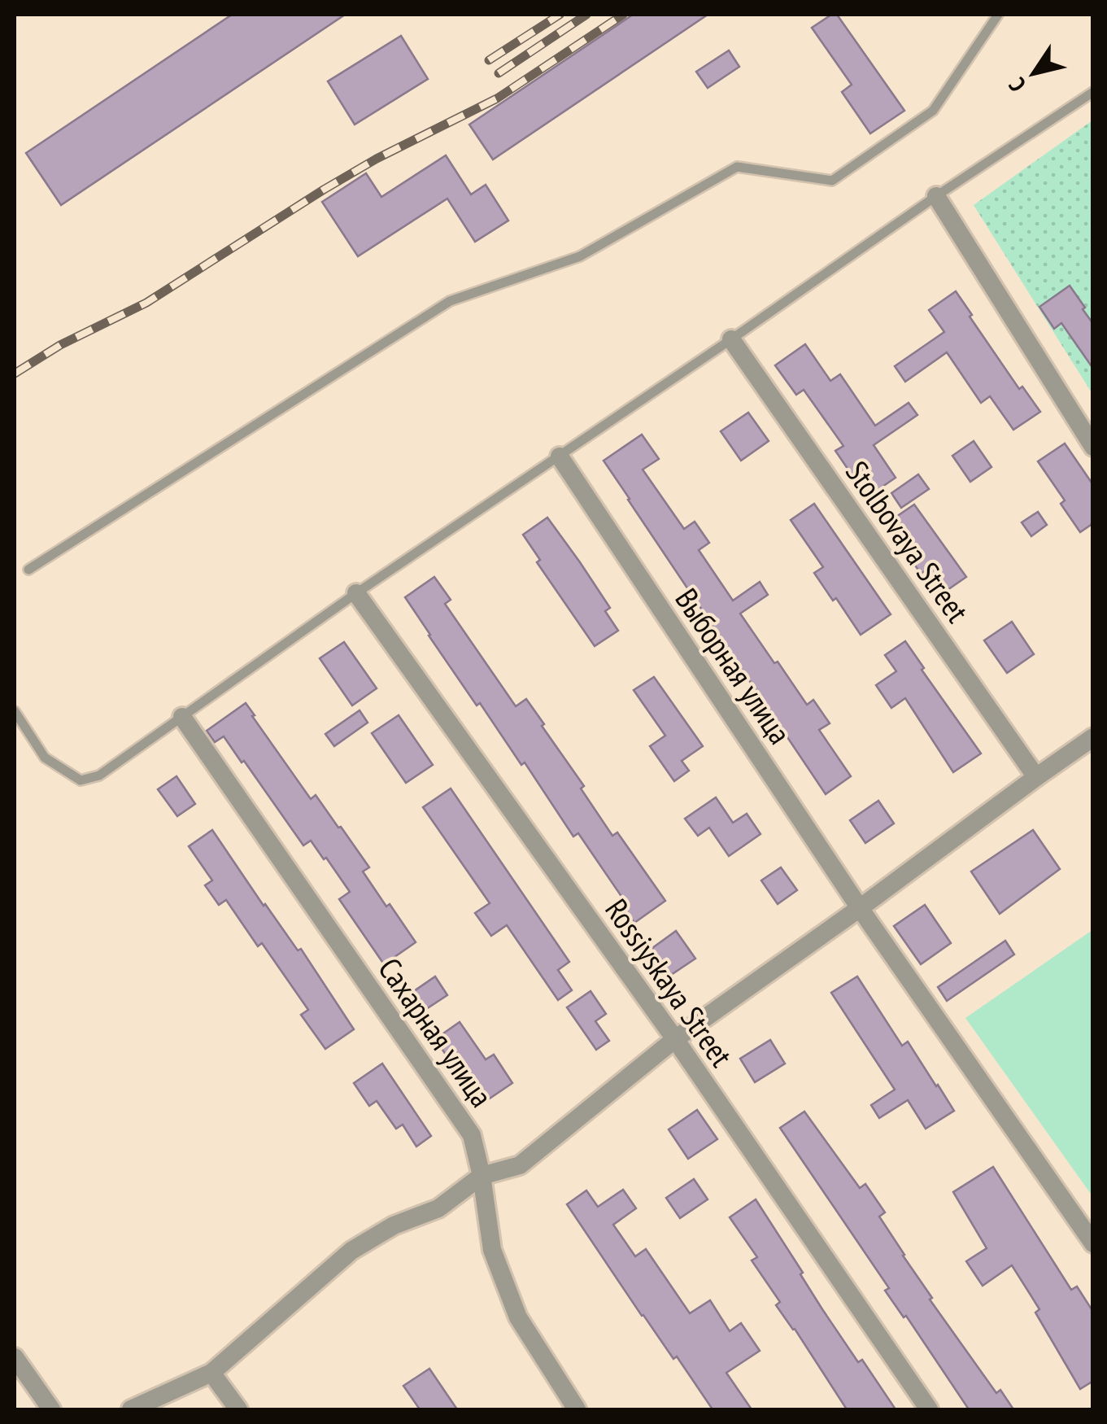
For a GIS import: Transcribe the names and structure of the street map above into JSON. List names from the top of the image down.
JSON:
{
  "streets": {
    "street": [
      "Stolbovaya Street",
      "Выборная улица",
      "Rossiyskaya Street",
      "Сахарная улица"
    ]
  },
  "north": "bottom left"
}
